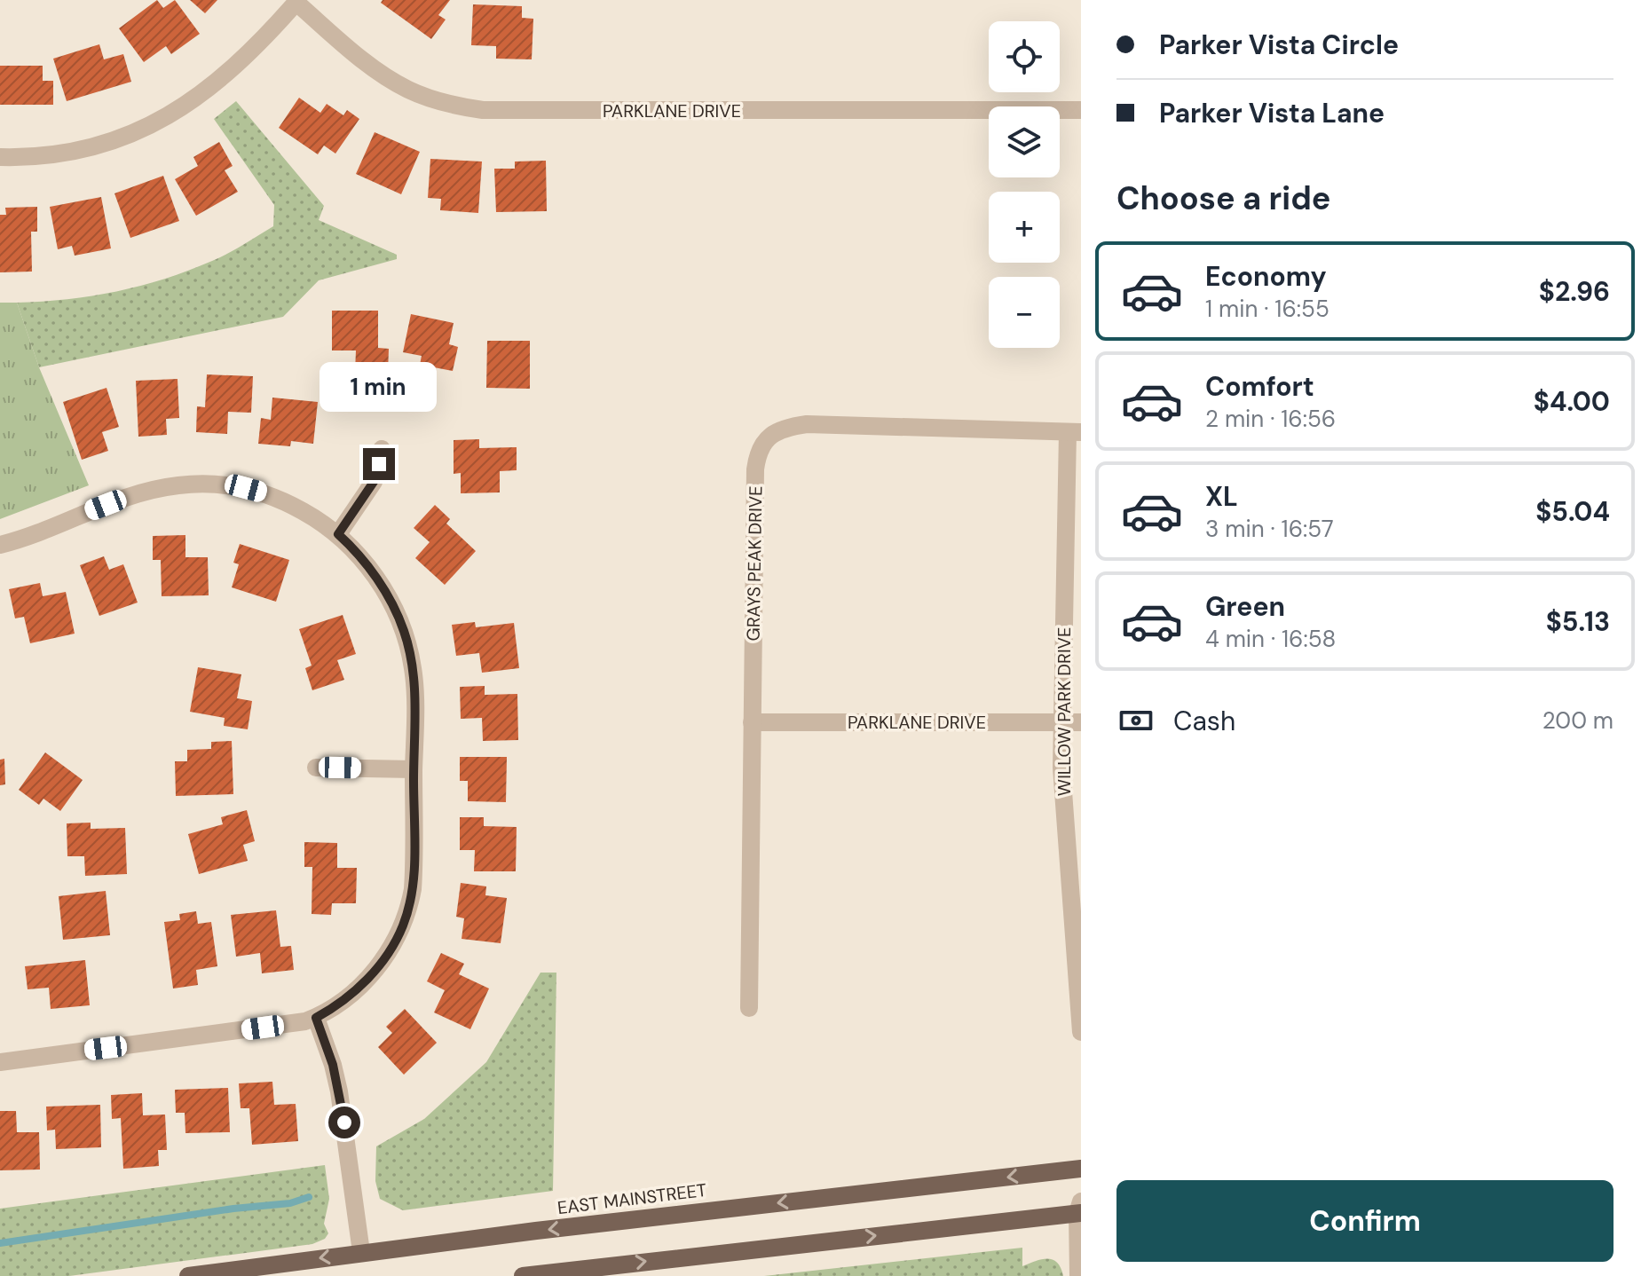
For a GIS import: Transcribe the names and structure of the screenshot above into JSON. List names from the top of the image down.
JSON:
{
  "streets": {
    "main road": ["EAST MAINSTREET"],
    "street": ["PARKLANE DRIVE", "GRAYS PEAK DRIVE", "WILLOW PARK DRIVE"]
  },
  "crossings": [
    ["PARKLANE DRIVE", "GRAYS PEAK DRIVE"],
    ["PARKLANE DRIVE", "WILLOW PARK DRIVE"],
    ["GRAYS PEAK DRIVE", "WILLOW PARK DRIVE"]
  ],
  "page": {
    "banner": ["Parker Vista Circle", "Parker Vista Lane"],
    "map_buttons": ["+", "−"],
    "heading": "Choose a ride",
    "list": [
      {
        "name": "Economy",
        "note": "1 min · 16:55",
        "value": "$2.96"
      },
      {
        "name": "Comfort",
        "note": "2 min · 16:56",
        "value": "$4.00"
      },
      {
        "name": "XL",
        "note": "3 min · 16:57",
        "value": "$5.04"
      },
      {
        "name": "Green",
        "note": "4 min · 16:58",
        "value": "$5.13"
      }
    ],
    "bubble": "1 min",
    "pay": ["Cash", "200 m"],
    "buttons": "Confirm"
  }
}
